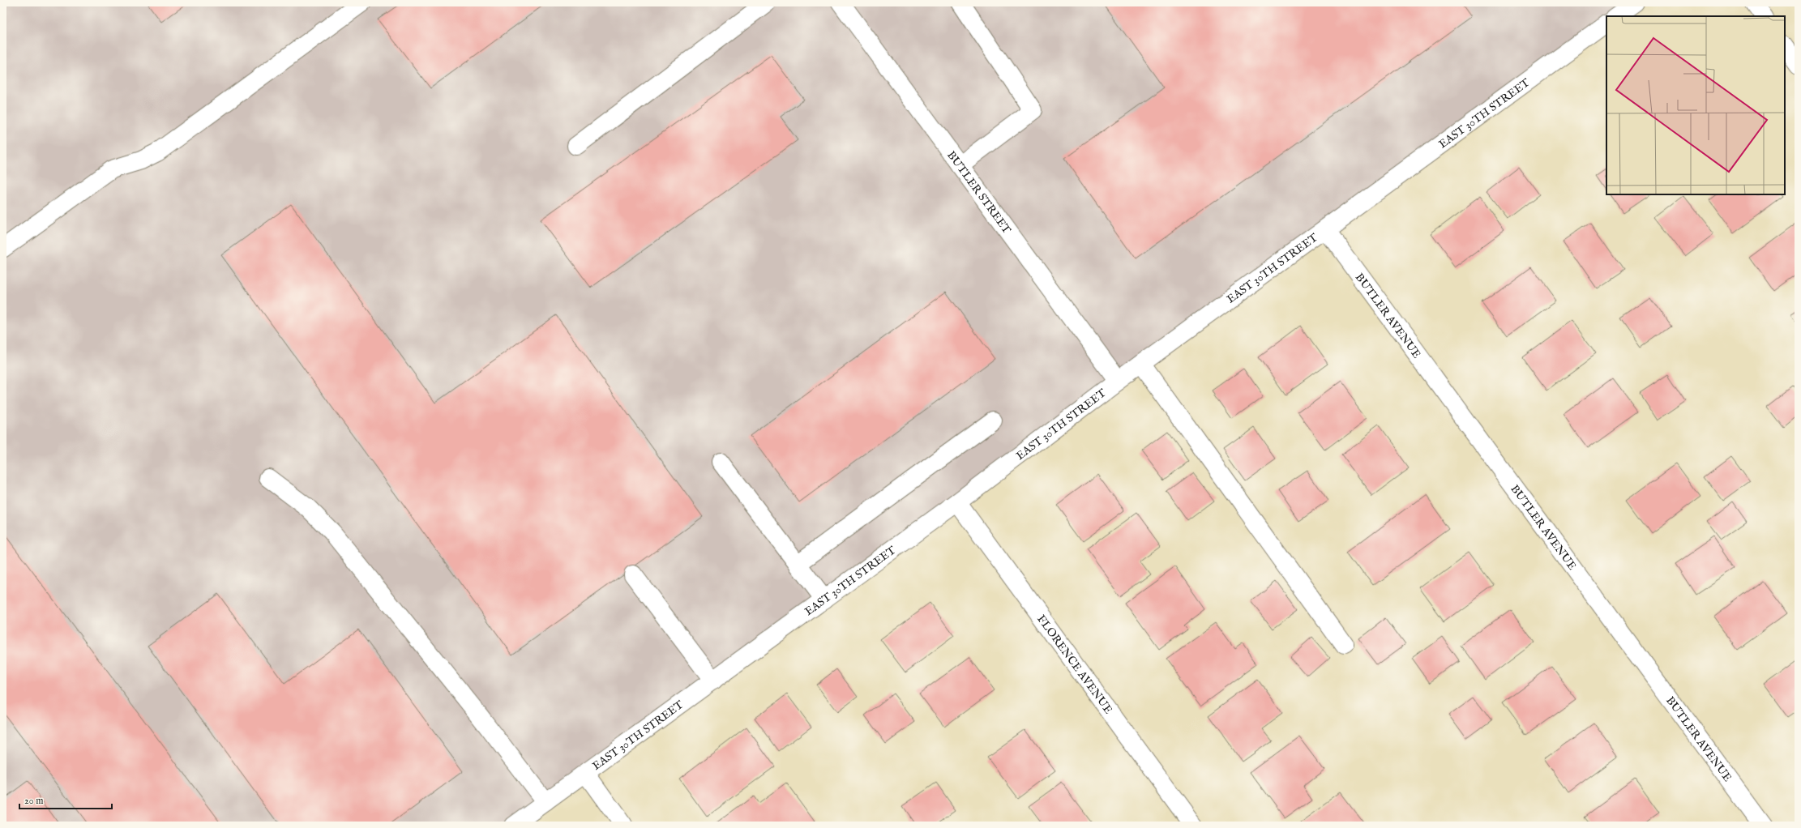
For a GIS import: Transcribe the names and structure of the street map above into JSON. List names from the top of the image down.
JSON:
{
  "streets": {
    "street": [
      "EAST 30TH STREET",
      "BUTLER STREET",
      "BUTLER AVENUE",
      "FLORENCE AVENUE"
    ]
  },
  "crossings": [
    ["EAST 30TH STREET", "BUTLER STREET"],
    ["EAST 30TH STREET", "BUTLER AVENUE"],
    ["EAST 30TH STREET", "FLORENCE AVENUE"]
  ],
  "scale_bar": "20 m"
}
